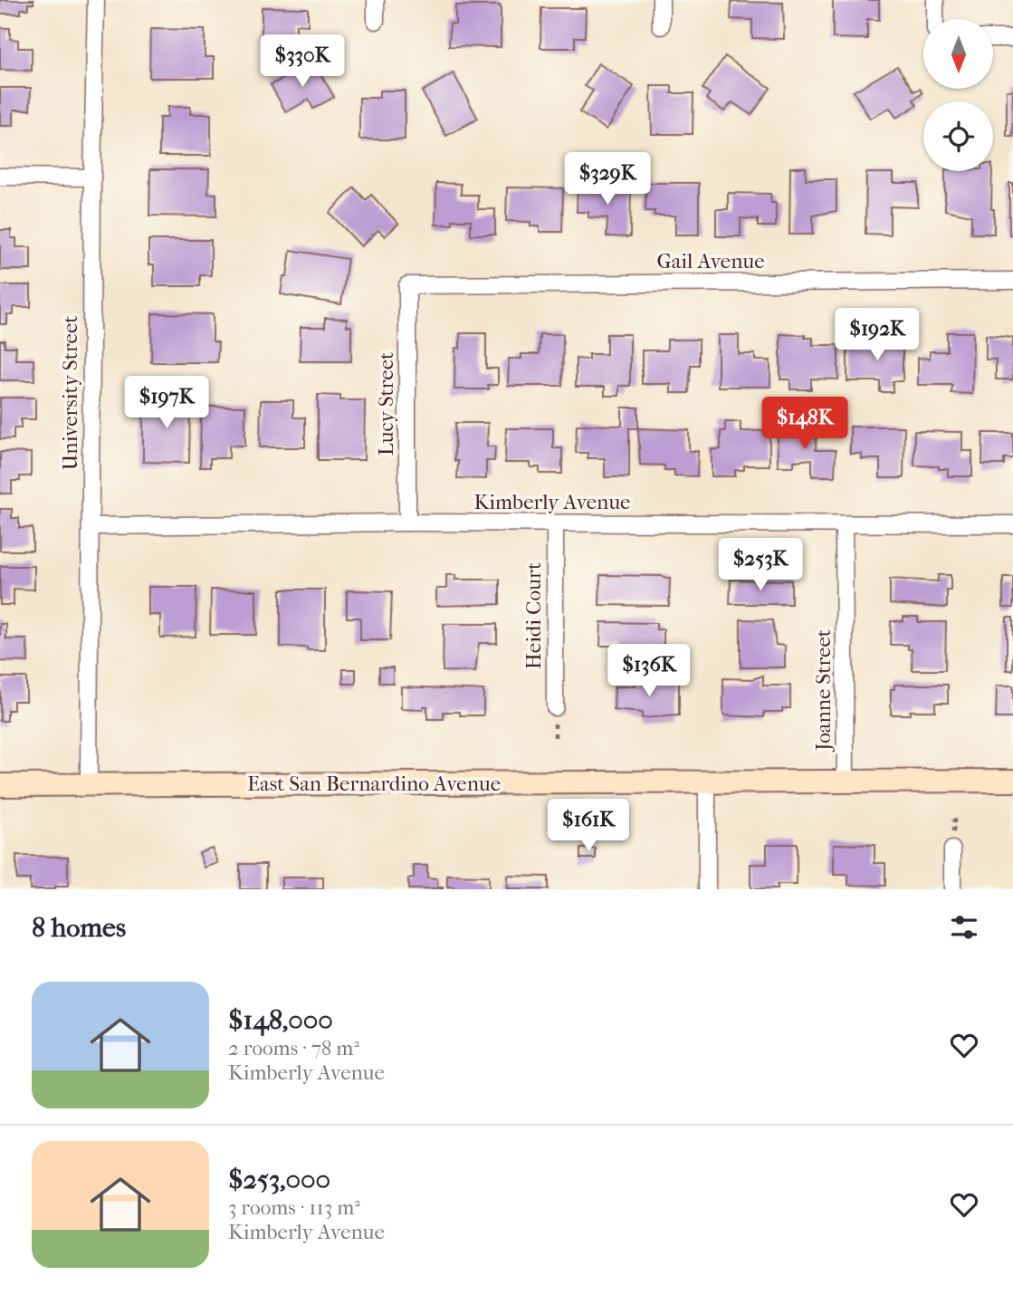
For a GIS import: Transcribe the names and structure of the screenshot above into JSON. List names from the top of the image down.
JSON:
{
  "streets": {
    "street": [
      "Gail Avenue",
      "University Street",
      "Lucy Street",
      "Kimberly Avenue",
      "Heidi Court",
      "Joanne Street",
      "East San Bernardino Avenue"
    ]
  },
  "crossings": [
    ["Gail Avenue", "Lucy Street"],
    ["University Street", "Kimberly Avenue"],
    ["University Street", "East San Bernardino Avenue"],
    ["Lucy Street", "Kimberly Avenue"],
    ["Kimberly Avenue", "Heidi Court"],
    ["Kimberly Avenue", "Joanne Street"],
    ["Joanne Street", "East San Bernardino Avenue"]
  ],
  "north": "bottom",
  "page": {
    "price": [
      "$330K",
      "$329K",
      "$192K",
      "$197K",
      "$148K",
      "$253K",
      "$136K",
      "$161K"
    ],
    "heading": "8 homes",
    "list": [
      {
        "name": "$148,000",
        "note": "2 rooms · 78 m² · Kimberly Avenue"
      },
      {
        "name": "$253,000",
        "note": "3 rooms · 113 m² · Kimberly Avenue"
      }
    ]
  }
}
